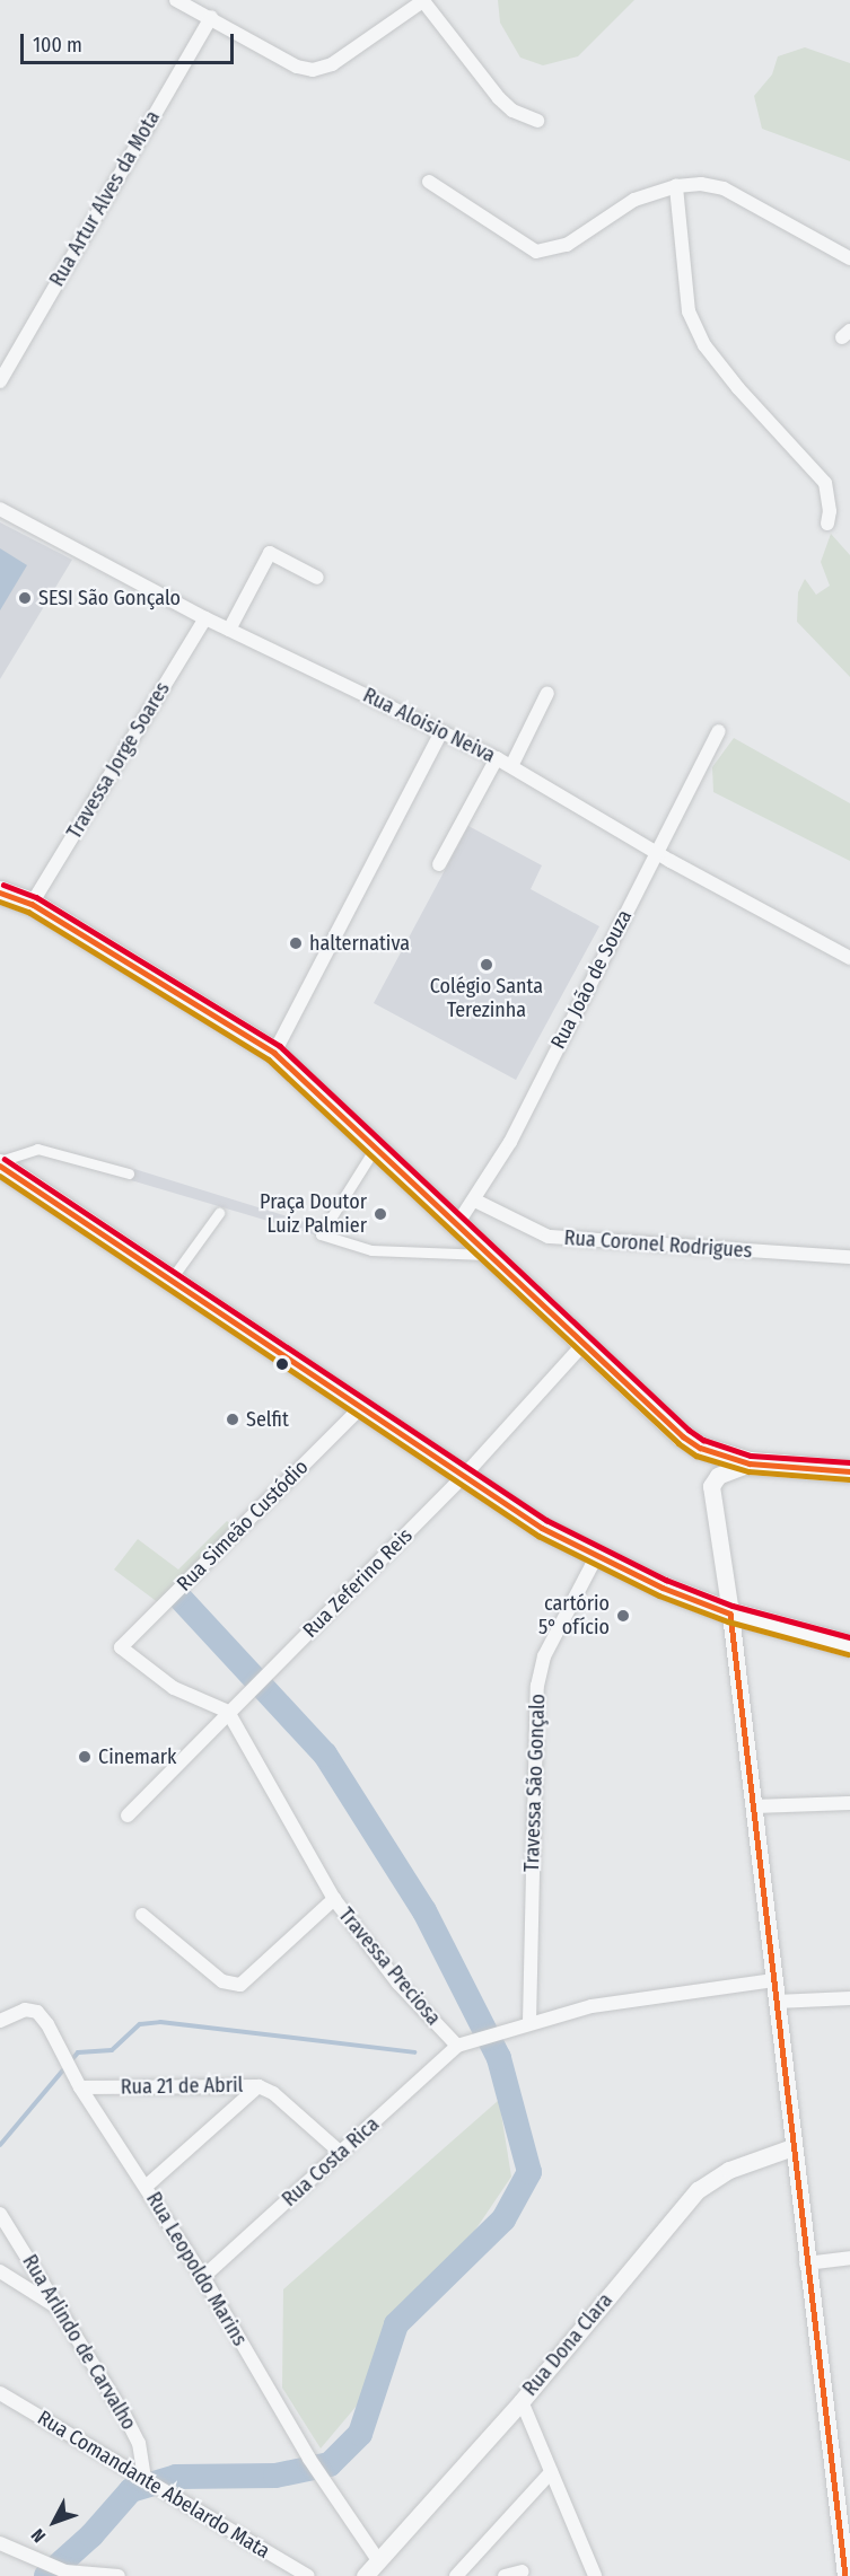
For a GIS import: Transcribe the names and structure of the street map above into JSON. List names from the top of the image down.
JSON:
{
  "streets": {
    "street": [
      "Rua Artur Alves da Mota",
      "Rua Aloisio Neiva",
      "Travessa Jorge Soares",
      "Rua João de Souza",
      "Rua Coronel Rodrigues",
      "Rua Simeão Custódio",
      "Rua Zeferino Reis",
      "Travessa São Gonçalo",
      "Travessa Preciosa",
      "Rua 21 de Abril",
      "Rua Costa Rica",
      "Rua Leopoldo Marins",
      "Rua Arlindo de Carvalho",
      "Rua Dona Clara",
      "Rua Comandante Abelardo Mata"
    ]
  },
  "crossings": [
    ["Rua Aloisio Neiva", "Travessa Jorge Soares"],
    ["Rua Aloisio Neiva", "Rua João de Souza"],
    ["Rua João de Souza", "Rua Coronel Rodrigues"],
    ["Rua Simeão Custódio", "Rua Zeferino Reis"],
    ["Rua Simeão Custódio", "Travessa Preciosa"],
    ["Rua Zeferino Reis", "Travessa Preciosa"],
    ["Travessa Preciosa", "Rua Costa Rica"],
    ["Rua 21 de Abril", "Rua Costa Rica"],
    ["Rua 21 de Abril", "Rua Leopoldo Marins"],
    ["Rua Costa Rica", "Rua Leopoldo Marins"],
    ["Rua Leopoldo Marins", "Rua Dona Clara"],
    ["Rua Arlindo de Carvalho", "Rua Comandante Abelardo Mata"]
  ],
  "places": [
    "SESI São Gonçalo",
    "halternativa",
    "Colégio Santa Terezinha",
    "Praça Doutor Luiz Palmier",
    "Selfit",
    "cartório 5° ofício",
    "Cinemark"
  ],
  "scale_bar": "100 m",
  "north": "bottom left"
}
